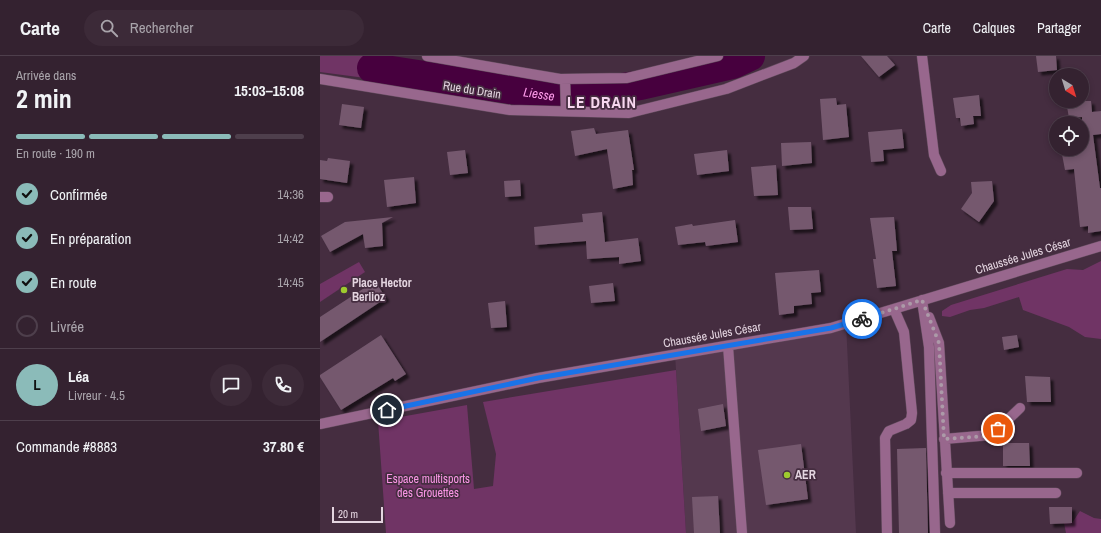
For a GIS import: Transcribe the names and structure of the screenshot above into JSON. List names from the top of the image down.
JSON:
{
  "streets": {
    "street": ["Rue du Drain", "Chaussée Jules César"]
  },
  "districts": ["LE DRAIN"],
  "water": ["Liesse"],
  "parks": ["Espace multisports des Grouettes"],
  "places": ["Place Hector Berlioz", "AER"],
  "scale_bar": "20 m",
  "north": "bottom right",
  "page": {
    "header": "Carte",
    "search": "Rechercher",
    "nav": ["Carte", "Calques", "Partager"],
    "heading": ["2 min", "Arrivée dans", "15:03–15:08"],
    "panel": [
      "Léa",
      "Livreur · 4.5",
      "Commande #8883",
      "37.80 €"
    ],
    "bar": "En route · 190 m",
    "list": [
      ["Confirmée", "14:36"],
      ["En préparation", "14:42"],
      ["En route", "14:45"],
      "Livrée"
    ],
    "round": "L",
    "scale": "20 m"
  }
}
